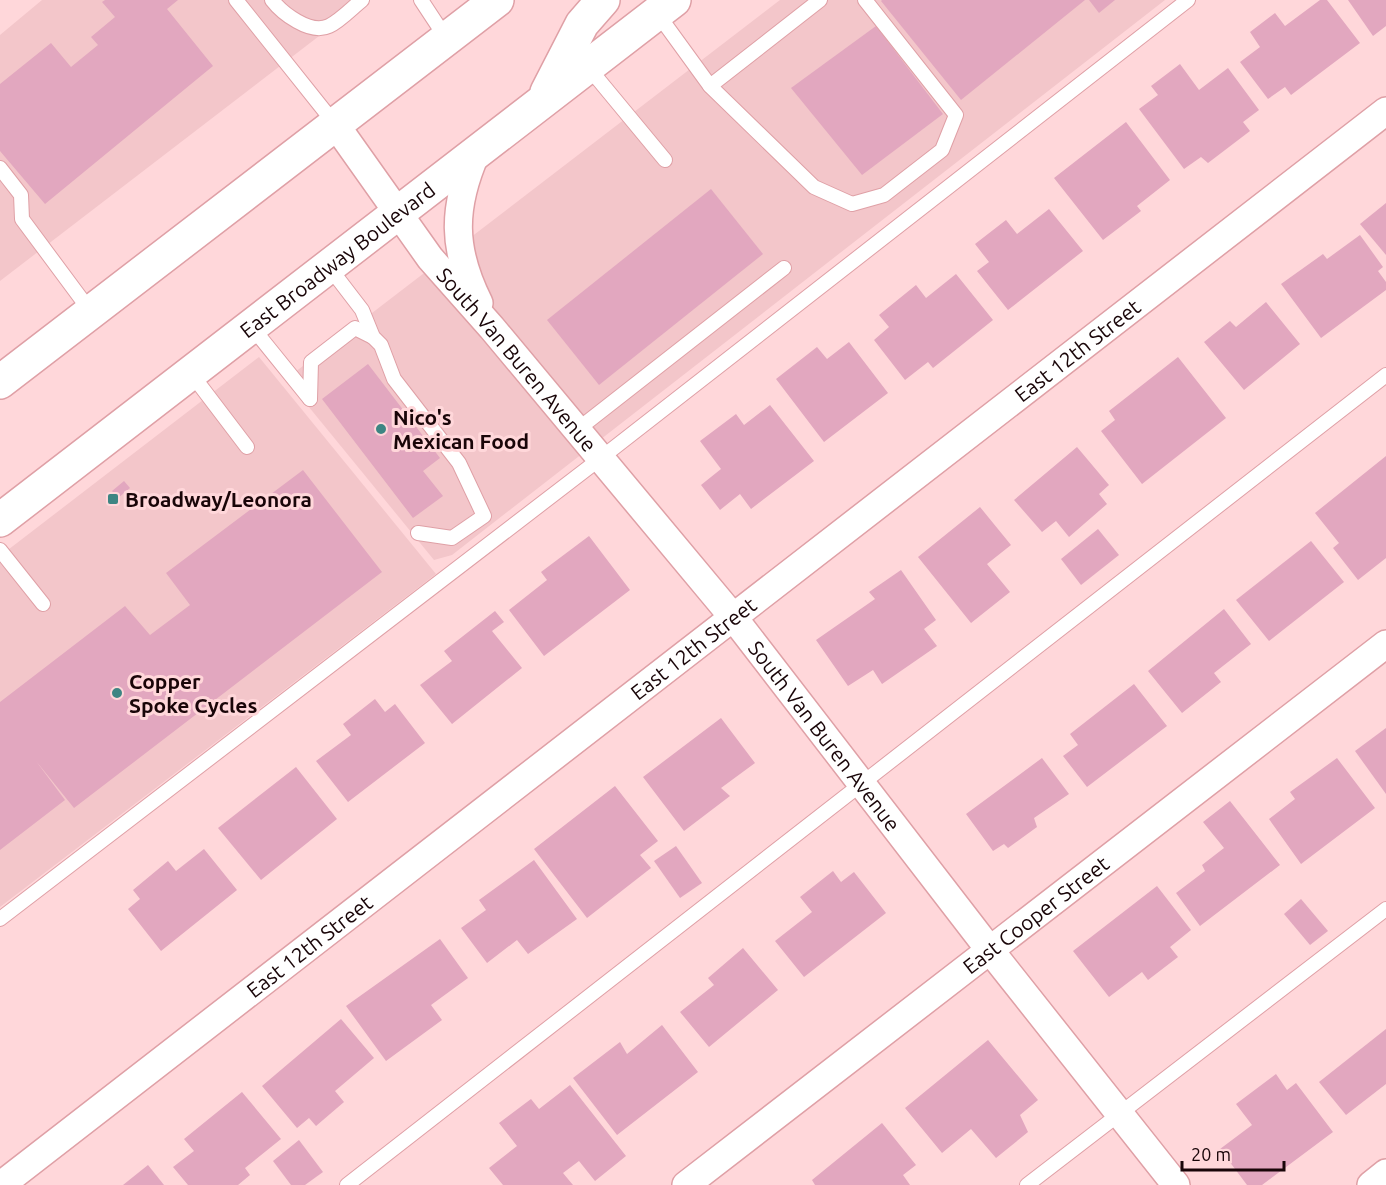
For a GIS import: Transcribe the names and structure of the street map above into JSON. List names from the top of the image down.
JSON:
{
  "streets": {
    "main road": ["East Broadway Boulevard"],
    "street": ["East 12th Street", "South Van Buren Avenue", "East Cooper Street"]
  },
  "crossings": [
    ["East Broadway Boulevard", "South Van Buren Avenue"],
    ["East 12th Street", "South Van Buren Avenue"],
    ["South Van Buren Avenue", "East Cooper Street"]
  ],
  "places": {
    "other": ["Nico's Mexican Food", "Copper Spoke Cycles"],
    "transit": ["Broadway/Leonora"]
  },
  "scale_bar": "20 m"
}
